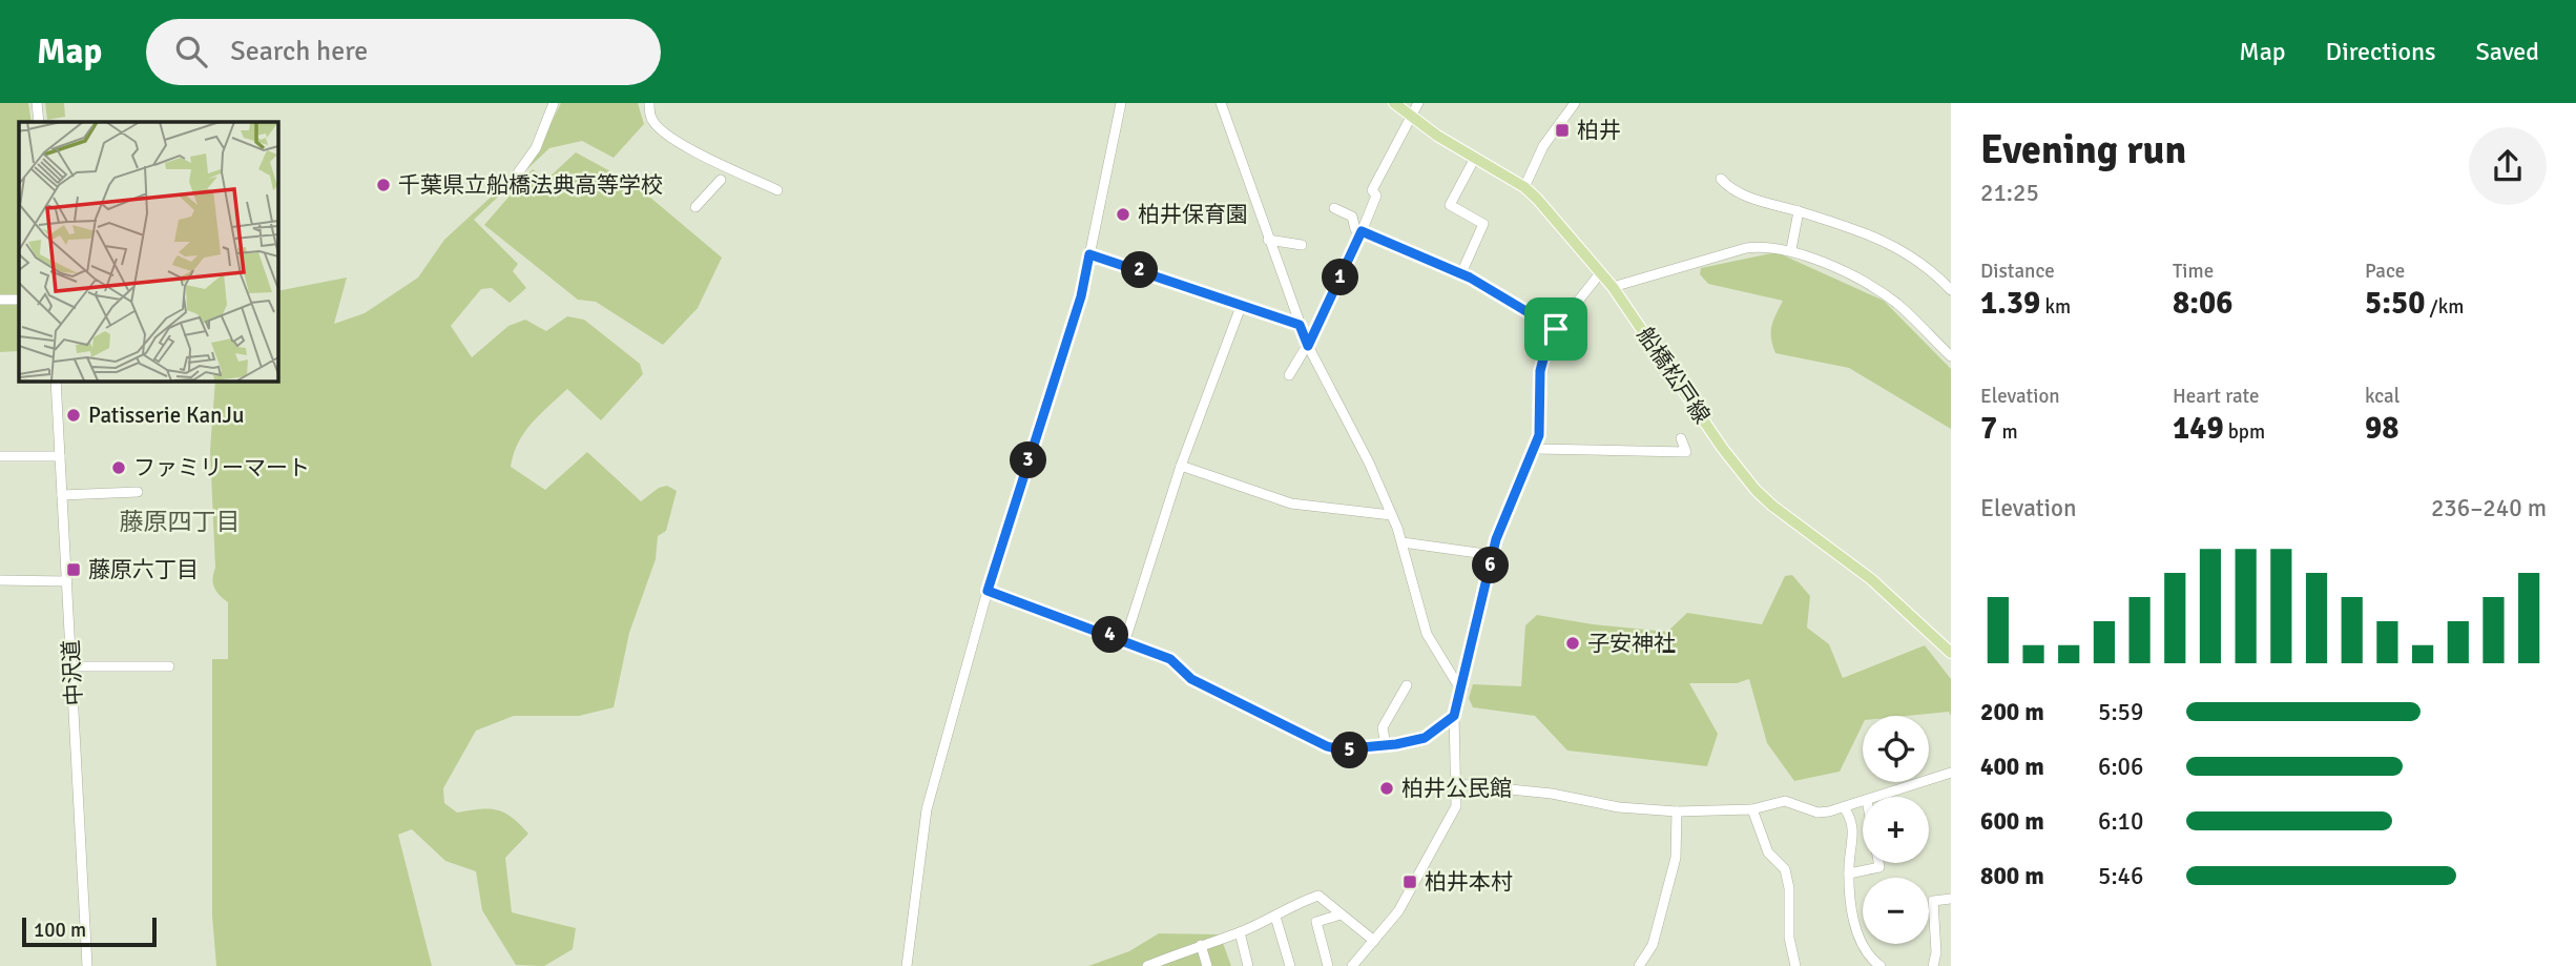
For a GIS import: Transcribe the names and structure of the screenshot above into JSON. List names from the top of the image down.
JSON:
{
  "streets": {
    "main road": ["船橋松戸線"],
    "street": ["中沢道"]
  },
  "districts": ["藤原四丁目"],
  "places": {
    "transit": ["柏井", "藤原六丁目", "柏井本村"],
    "other": [
      "千葉県立船橋法典高等学校",
      "柏井保育園",
      "Patisserie KanJu",
      "ファミリーマート",
      "子安神社",
      "柏井公民館"
    ]
  },
  "scale_bar": "100 m",
  "page": {
    "header": "Map",
    "search": "Search here",
    "nav": ["Map", "Directions", "Saved"],
    "heading": ["Evening run", "21:25"],
    "stats": [
      ["Distance", "1.39 km"],
      ["Time", "8:06"],
      ["Pace", "5:50 /km"],
      ["Elevation", "7 m"],
      ["Heart rate", "149 bpm"],
      ["kcal", "98"]
    ],
    "pins": [
      "2",
      "1",
      "3",
      "6",
      "4",
      "5"
    ],
    "chart": ["Elevation", "236–240 m"],
    "list": [
      {
        "name": "200 m",
        "note": "5:59"
      },
      {
        "name": "400 m",
        "note": "6:06"
      },
      {
        "name": "600 m",
        "note": "6:10"
      },
      {
        "name": "800 m",
        "note": "5:46"
      }
    ],
    "map_buttons": ["+", "−"],
    "scale": "100 m"
  }
}
